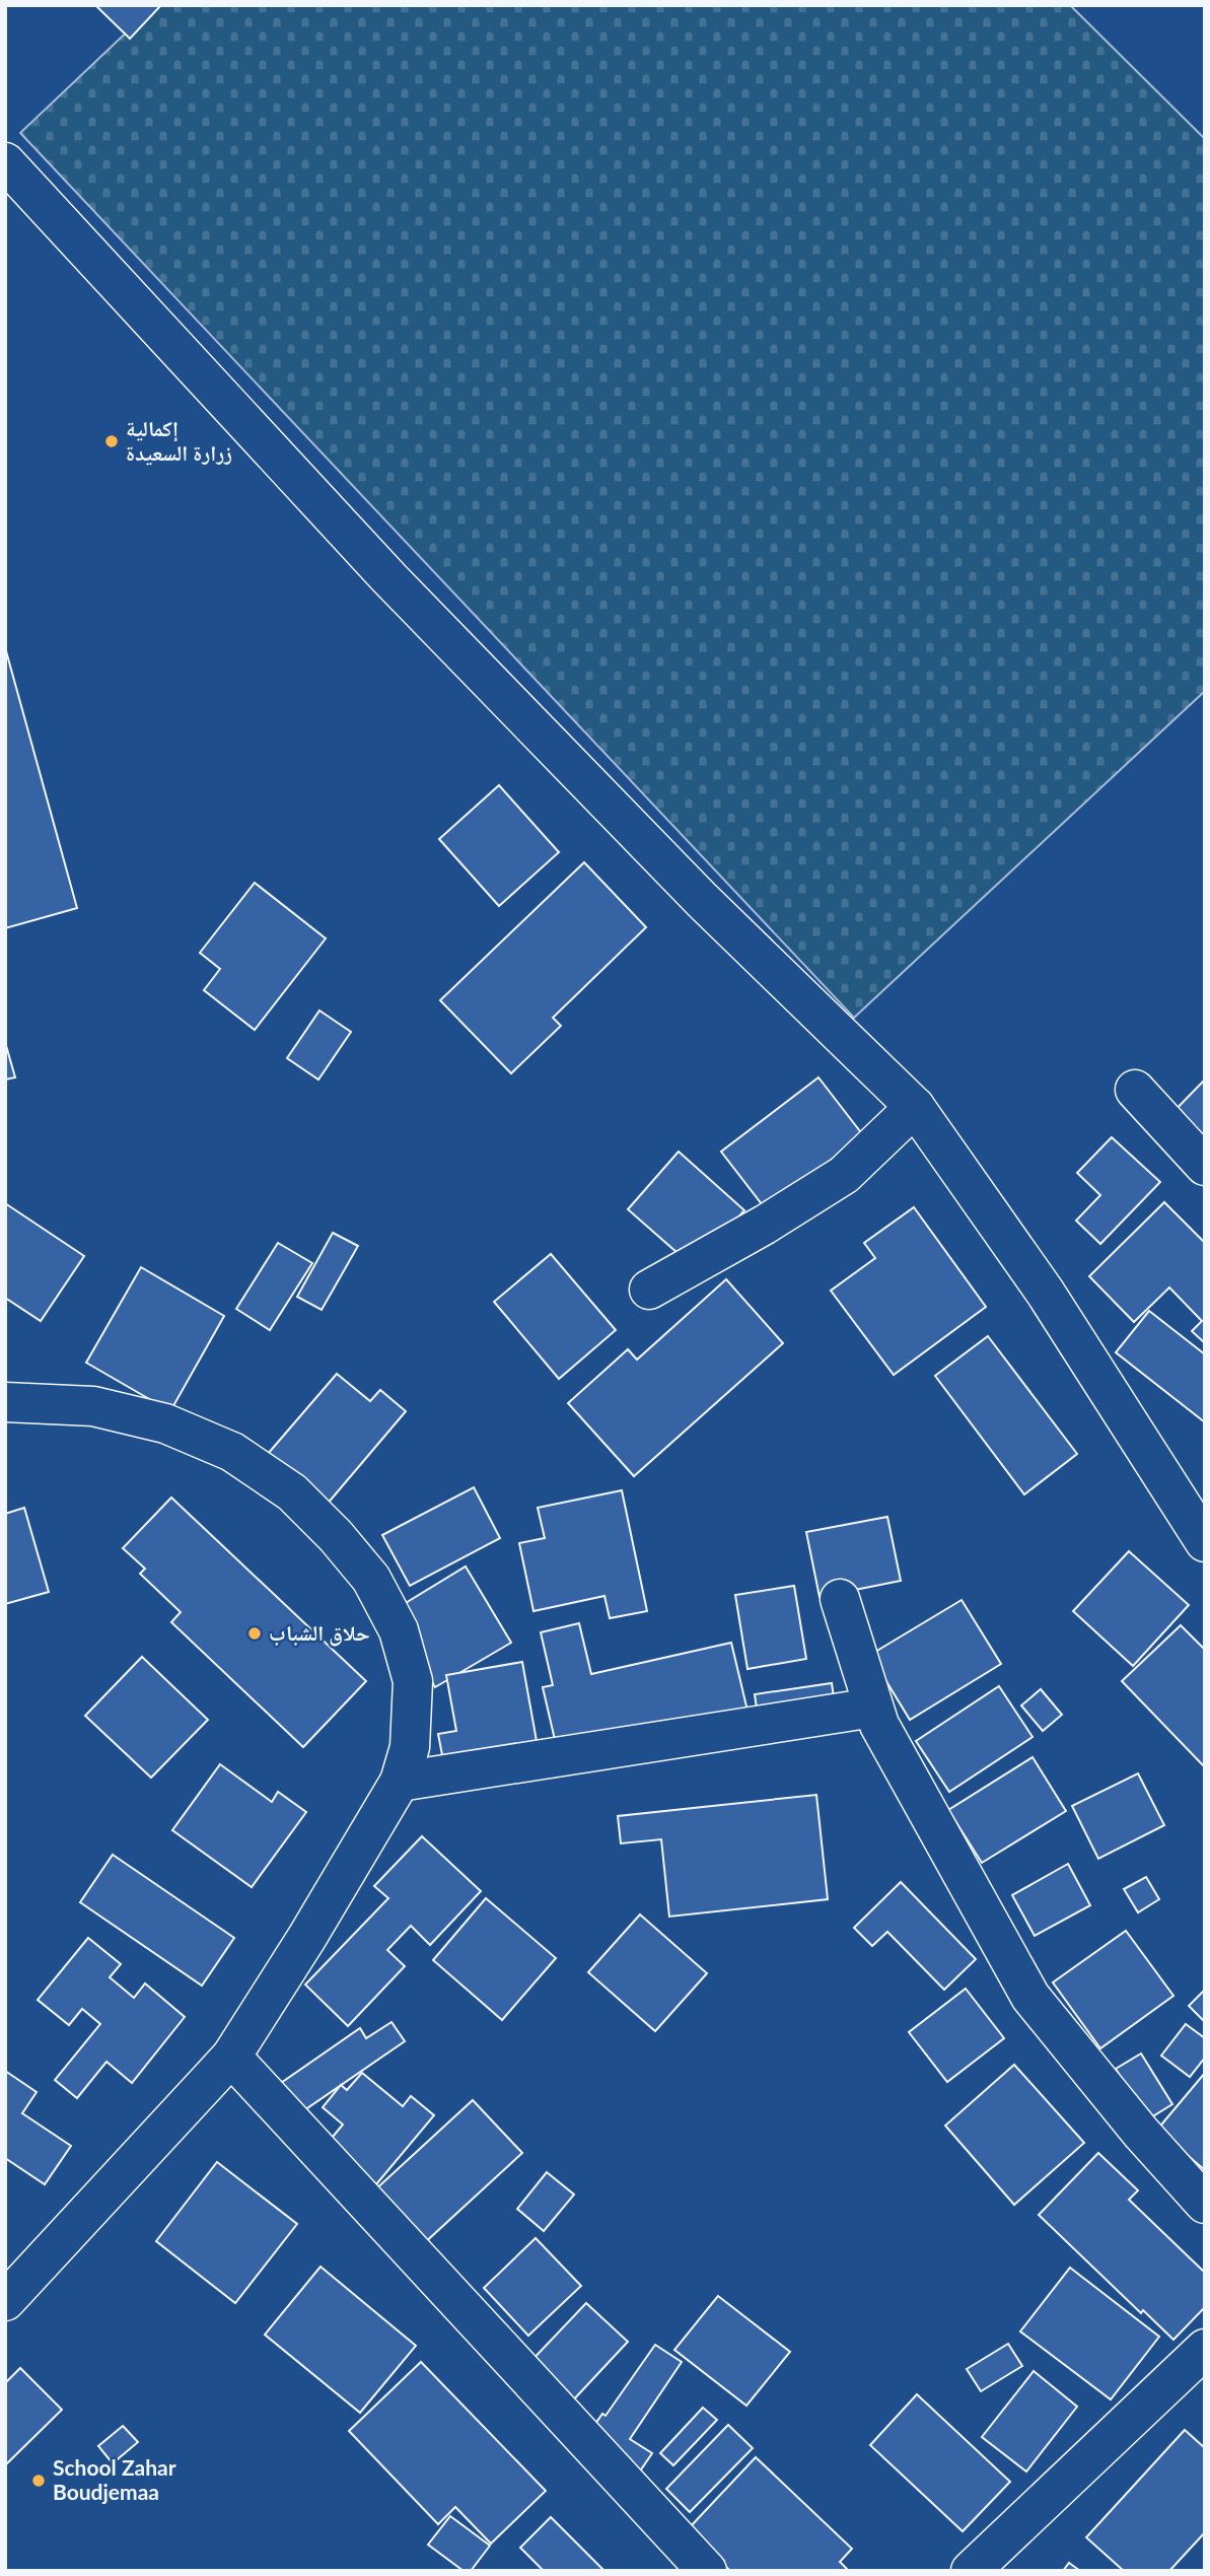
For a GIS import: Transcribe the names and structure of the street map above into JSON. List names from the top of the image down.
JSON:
{
  "places": ["إكمالية زرارة السعيدة", "حلاق الشباب", "School Zahar Boudjemaa"]
}
